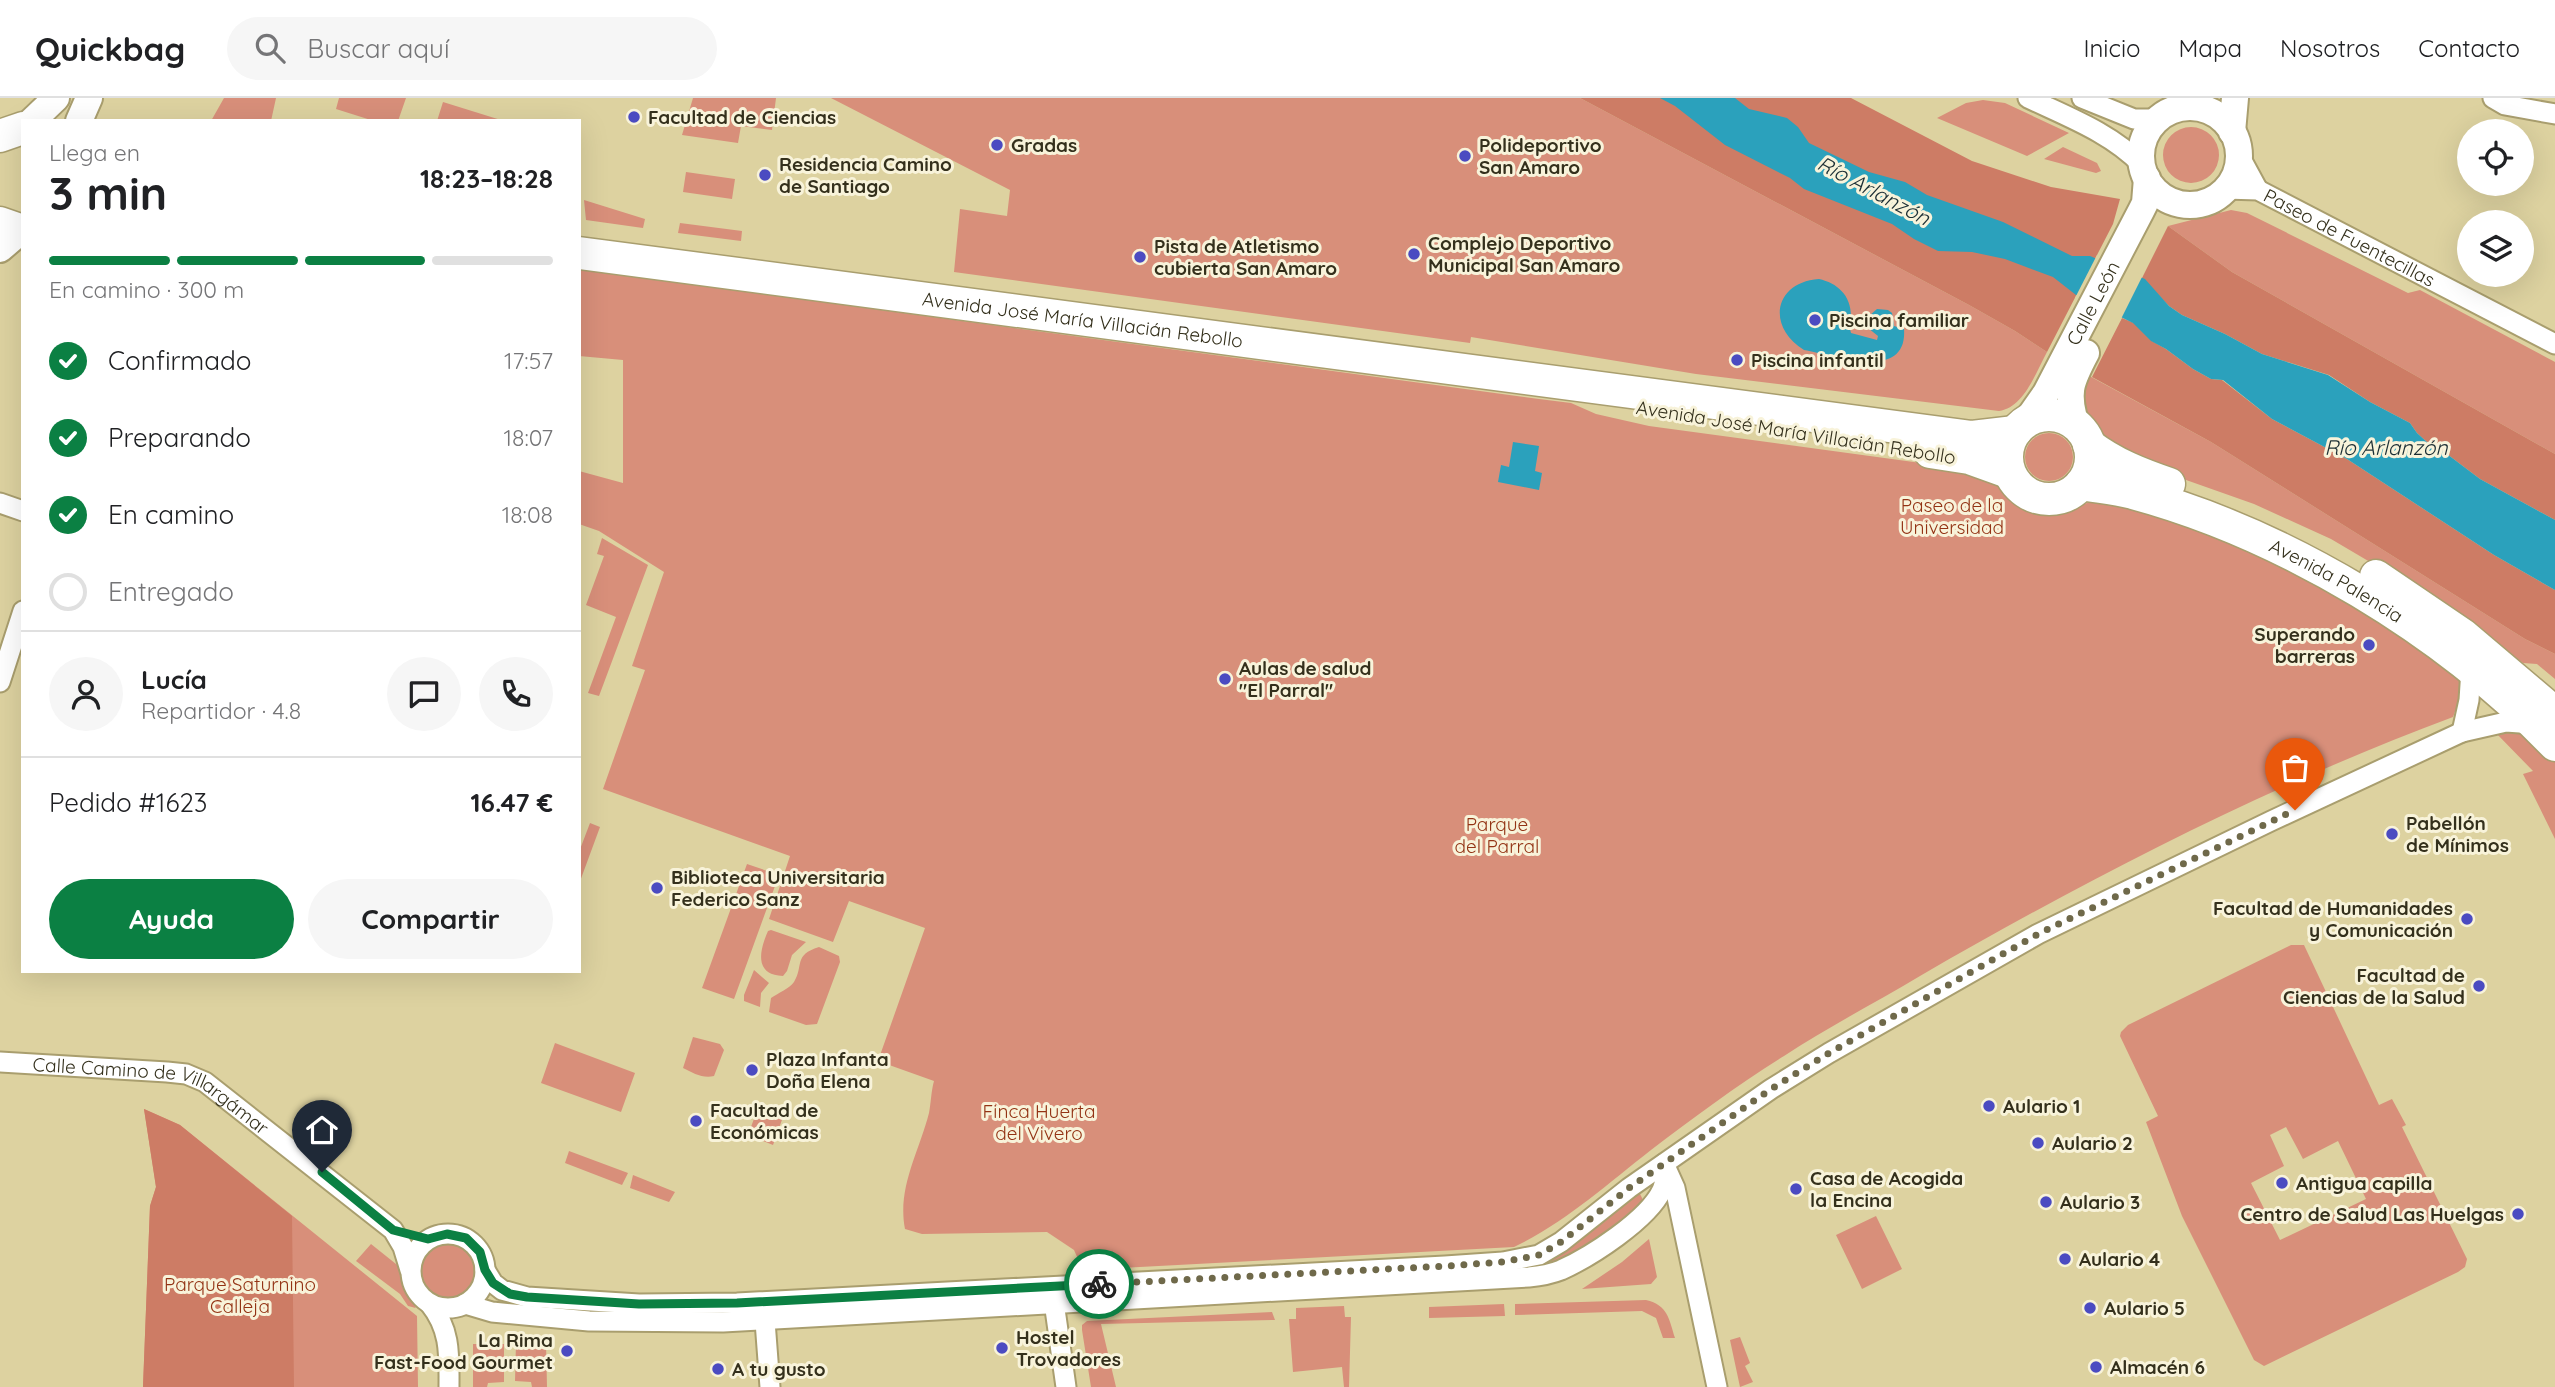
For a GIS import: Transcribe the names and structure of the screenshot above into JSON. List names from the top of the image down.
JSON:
{
  "streets": {
    "highway": ["Avenida José María Villacián Rebollo", "Avenida Palencia"],
    "main road": ["Calle León"],
    "street": ["Paseo de Fuentecillas", "Calle Camino de Villargámar"]
  },
  "crossings": [
    ["Paseo de Fuentecillas", "Calle León"],
    ["Calle León", "Avenida José María Villacián Rebollo"],
    ["Calle León", "Avenida Palencia"],
    ["Avenida José María Villacián Rebollo", "Avenida Palencia"]
  ],
  "water": ["Río Arlanzón"],
  "parks": [
    "Paseo de la Universidad",
    "Parque del Parral",
    "Finca Huerta del Vivero",
    "Parque Saturnino Calleja"
  ],
  "places": [
    "Facultad de Ciencias",
    "Gradas",
    "Polideportivo San Amaro",
    "Residencia Camino de Santiago",
    "Complejo Deportivo Municipal San Amaro",
    "Pista de Atletismo cubierta San Amaro",
    "Piscina familiar",
    "Piscina infantil",
    "Superando barreras",
    "Aulas de salud \"El Parral\"",
    "Pabellón de Mínimos",
    "Biblioteca Universitaria Federico Sanz",
    "Facultad de Humanidades y Comunicación",
    "Facultad de Ciencias de la Salud",
    "Plaza Infanta Doña Elena",
    "Aulario 1",
    "Facultad de Económicas",
    "Aulario 2",
    "Antigua capilla",
    "Casa de Acogida la Encina",
    "Aulario 3",
    "Centro de Salud Las Huelgas",
    "Aulario 4",
    "Aulario 5",
    "Hostel Trovadores",
    "La Rima Fast-Food Gourmet",
    "Almacén 6",
    "A tu gusto"
  ],
  "page": {
    "header": "Quickbag",
    "search": "Buscar aquí",
    "nav": [
      "Inicio",
      "Mapa",
      "Nosotros",
      "Contacto"
    ],
    "heading": ["3 min", "Llega en", "18:23–18:28"],
    "panel": [
      "Lucía",
      "Repartidor · 4.8",
      "Pedido #1623",
      "16.47 €"
    ],
    "bar": "En camino · 300 m",
    "list": [
      ["Confirmado", "17:57"],
      ["Preparando", "18:07"],
      ["En camino", "18:08"],
      "Entregado"
    ],
    "buttons": ["Ayuda", "Compartir"]
  }
}
